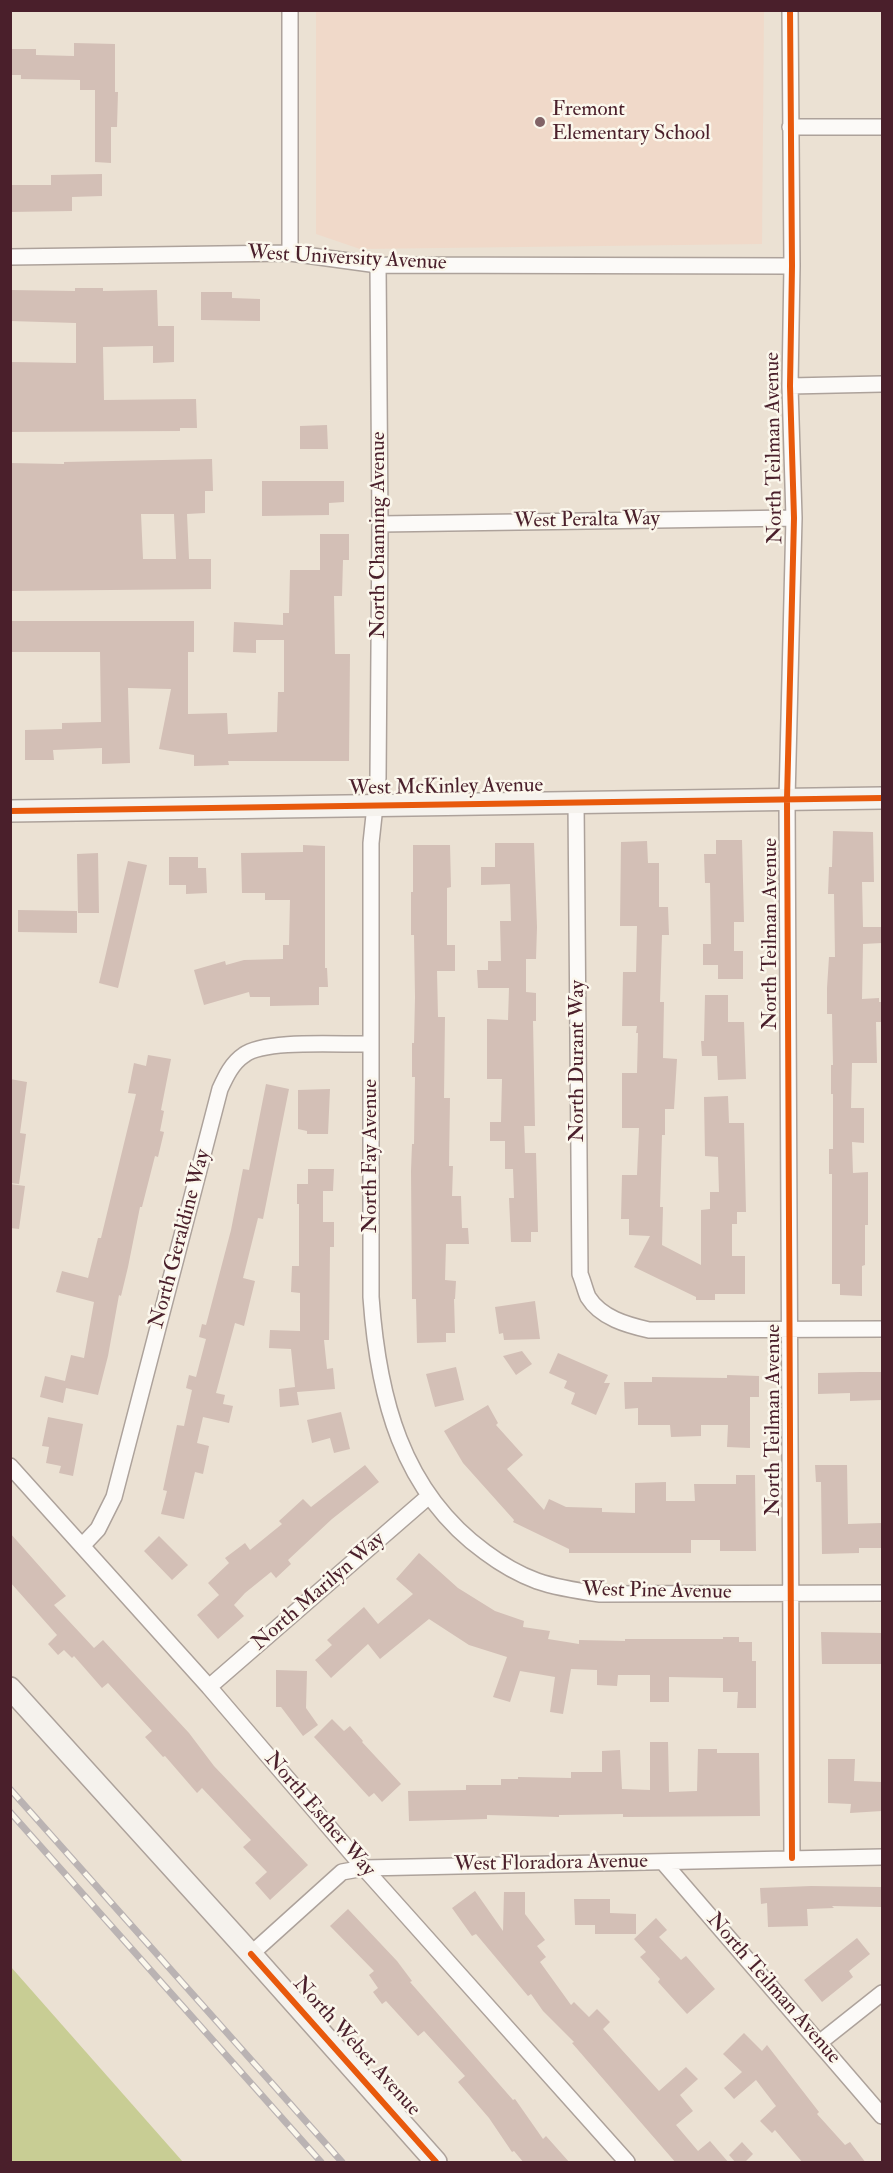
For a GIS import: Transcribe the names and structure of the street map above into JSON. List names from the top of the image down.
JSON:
{
  "streets": {
    "main road": ["West McKinley Avenue", "North Weber Avenue"],
    "street": [
      "West University Avenue",
      "North Teilman Avenue",
      "West Peralta Way",
      "North Channing Avenue",
      "North Durant Way",
      "North Fay Avenue",
      "North Geraldine Way",
      "North Marilyn Way",
      "West Pine Avenue",
      "North Esther Way",
      "West Floradora Avenue"
    ]
  },
  "crossings": [
    ["West University Avenue", "North Teilman Avenue"],
    ["West University Avenue", "North Channing Avenue"],
    ["North Teilman Avenue", "West Peralta Way"],
    ["North Teilman Avenue", "West McKinley Avenue"],
    ["North Teilman Avenue", "North Durant Way"],
    ["North Teilman Avenue", "West Pine Avenue"],
    ["North Teilman Avenue", "West Floradora Avenue"],
    ["West Peralta Way", "North Channing Avenue"],
    ["North Channing Avenue", "West McKinley Avenue"],
    ["North Channing Avenue", "North Fay Avenue"],
    ["West McKinley Avenue", "North Durant Way"],
    ["West McKinley Avenue", "North Fay Avenue"],
    ["North Fay Avenue", "North Geraldine Way"],
    ["North Fay Avenue", "North Marilyn Way"],
    ["North Fay Avenue", "West Pine Avenue"],
    ["North Geraldine Way", "North Esther Way"],
    ["North Marilyn Way", "West Pine Avenue"],
    ["North Marilyn Way", "North Esther Way"],
    ["North Esther Way", "West Floradora Avenue"],
    ["West Floradora Avenue", "North Weber Avenue"]
  ],
  "places": ["Fremont Elementary School"]
}
